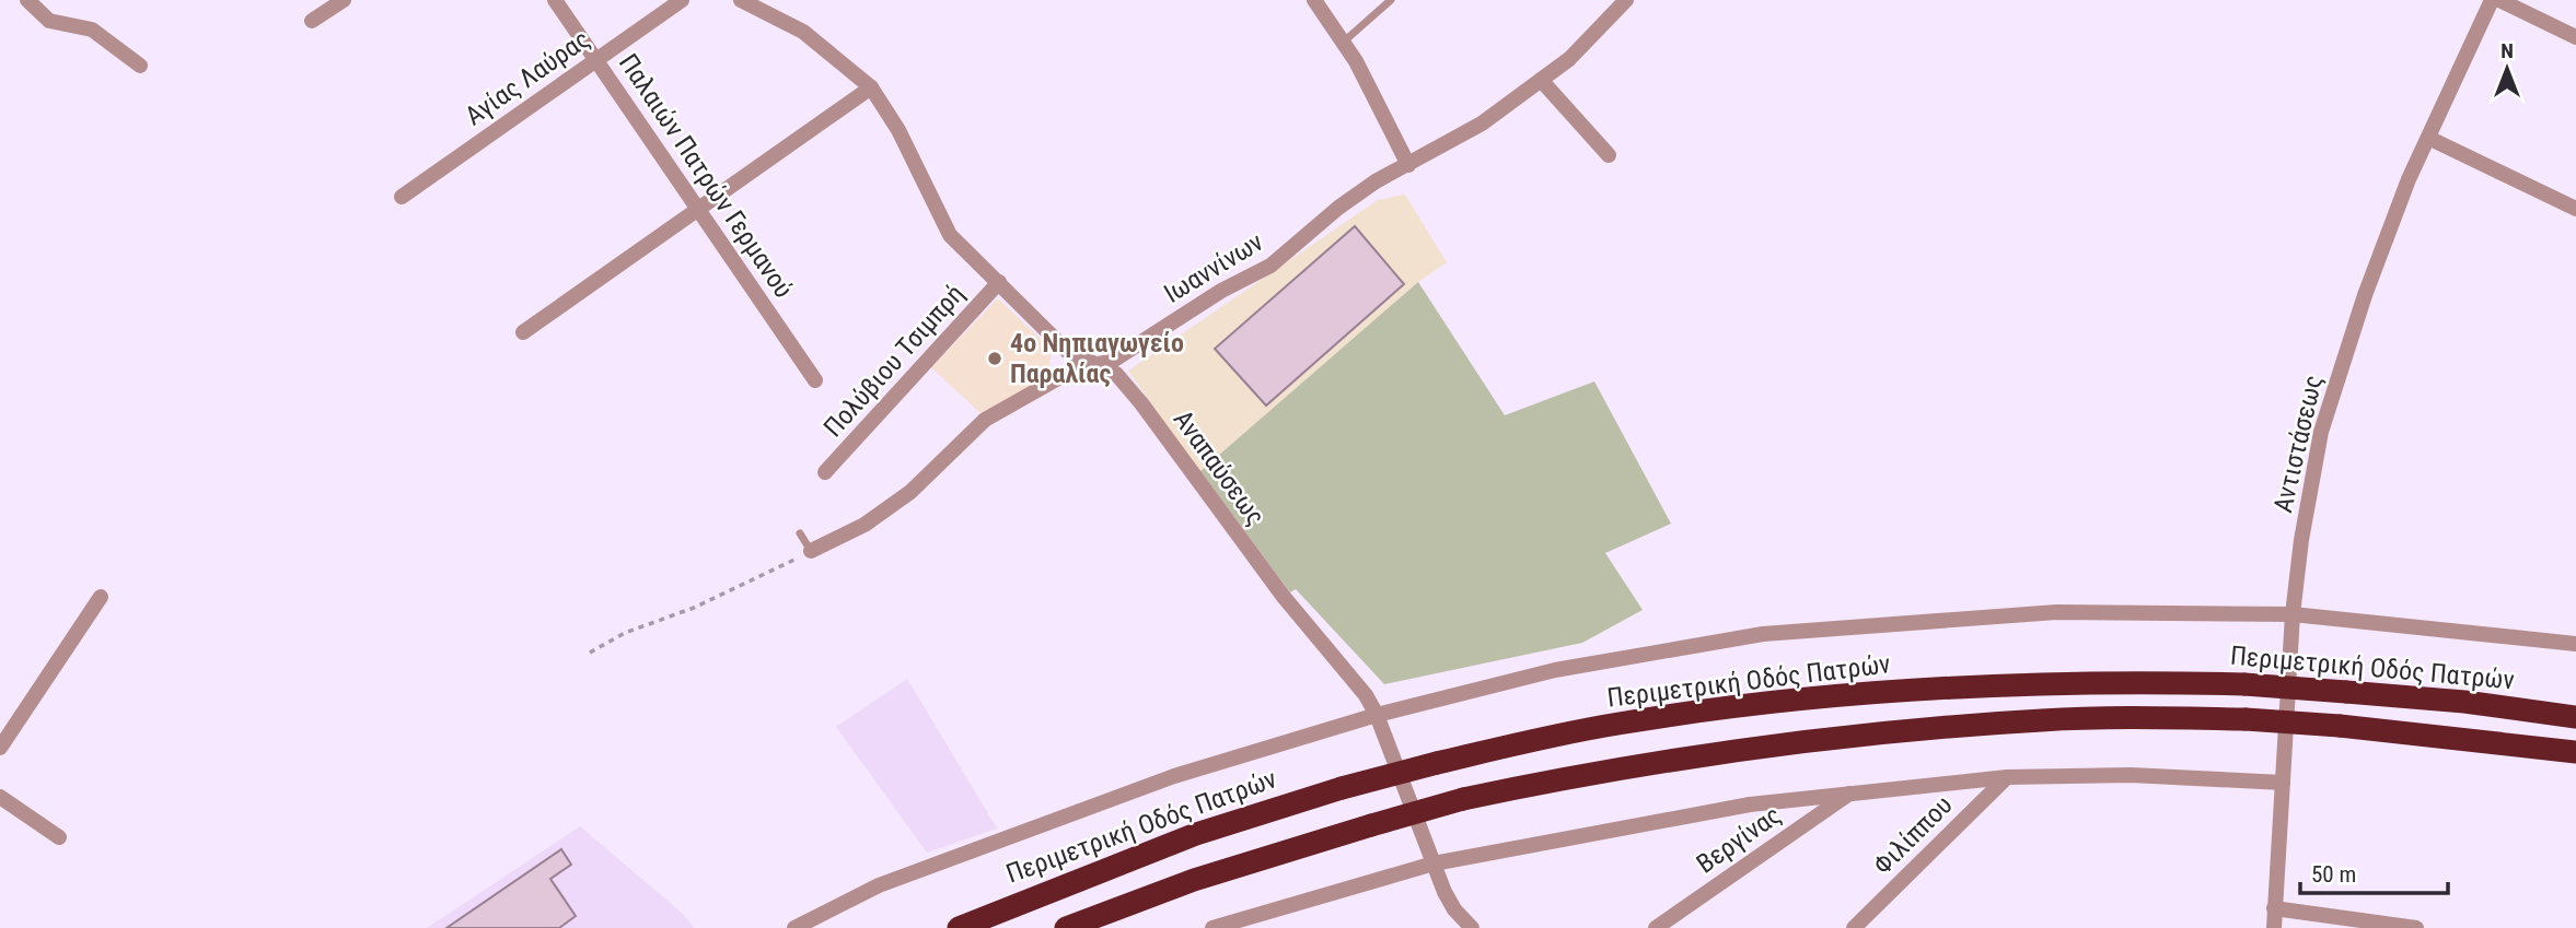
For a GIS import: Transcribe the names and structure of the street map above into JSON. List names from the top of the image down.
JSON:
{
  "streets": {
    "highway": ["Περιμετρική Οδός Πατρών"],
    "street": [
      "Αγίας Λαύρας",
      "Παλαιών Πατρών Γερμανού",
      "Ιωαννίνων",
      "Πολύβιου Τσιμπρή",
      "Αντιστάσεως",
      "Αναπαύσεως",
      "Φιλίππου",
      "Βεργίνας"
    ]
  },
  "crossings": [
    ["Αγίας Λαύρας", "Παλαιών Πατρών Γερμανού"],
    ["Ιωαννίνων", "Αναπαύσεως"],
    ["Πολύβιου Τσιμπρή", "Αναπαύσεως"]
  ],
  "places": ["4o Νηπιαγωγείο Παραλίας"],
  "scale_bar": "50 m",
  "north": "top"
}
